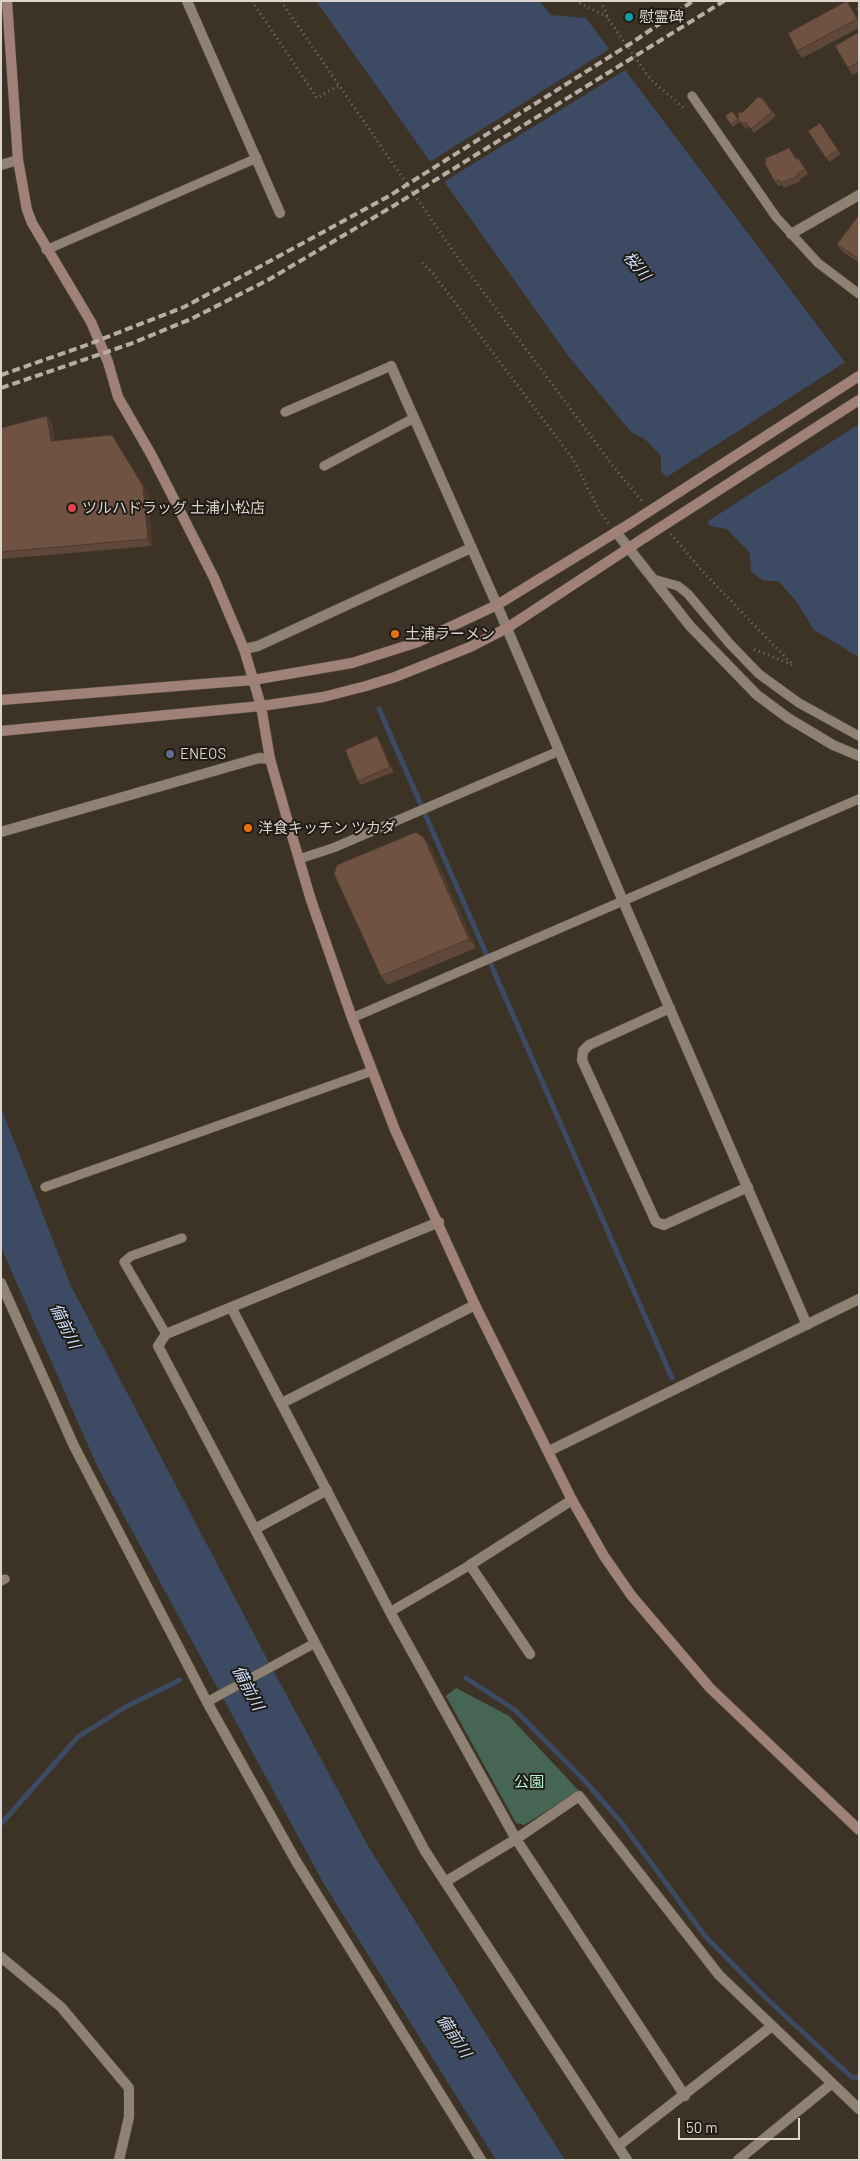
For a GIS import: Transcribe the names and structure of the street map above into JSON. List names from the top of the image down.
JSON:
{
  "water": ["桜川", "備前川"],
  "parks": ["公園"],
  "places": [
    "慰霊碑",
    "ツルハドラッグ 土浦小松店",
    "土浦ラーメン",
    "ENEOS",
    "洋食キッチン ツカダ"
  ],
  "scale_bar": "50 m"
}
